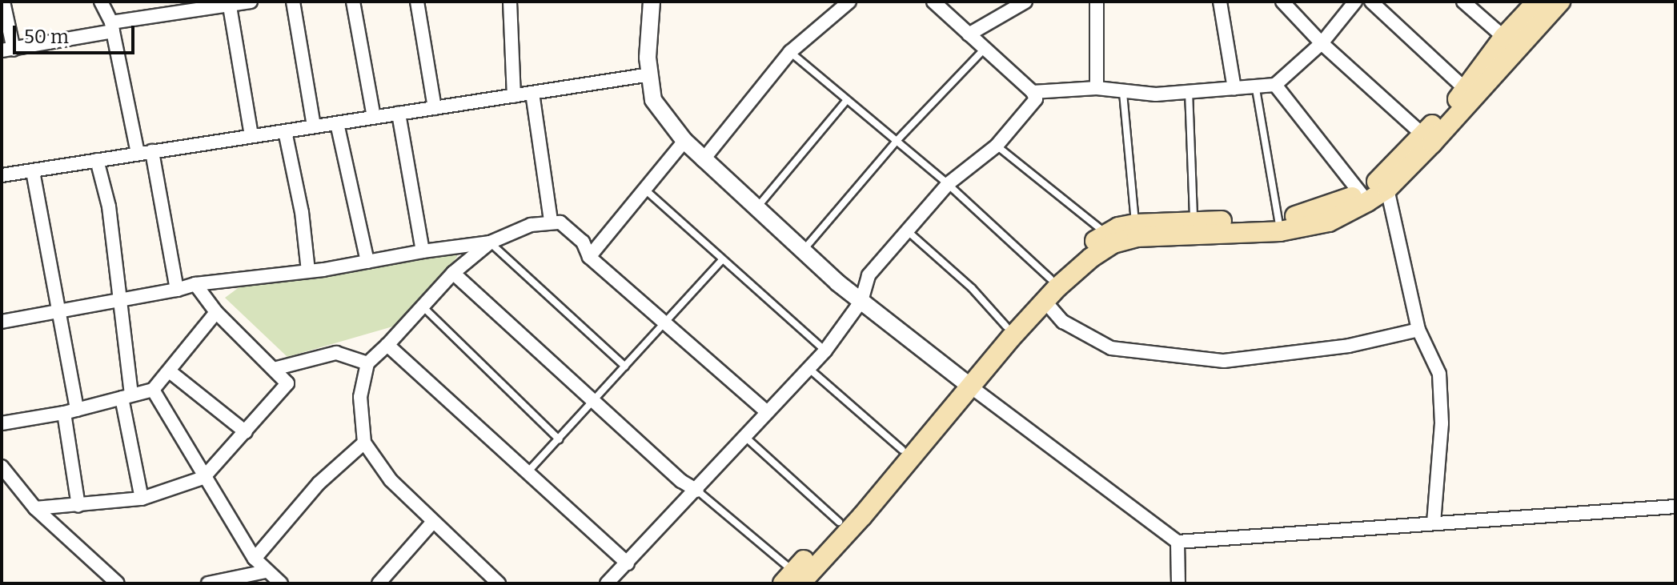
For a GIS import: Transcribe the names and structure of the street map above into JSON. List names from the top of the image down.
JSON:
{
  "scale_bar": "50 m"
}
